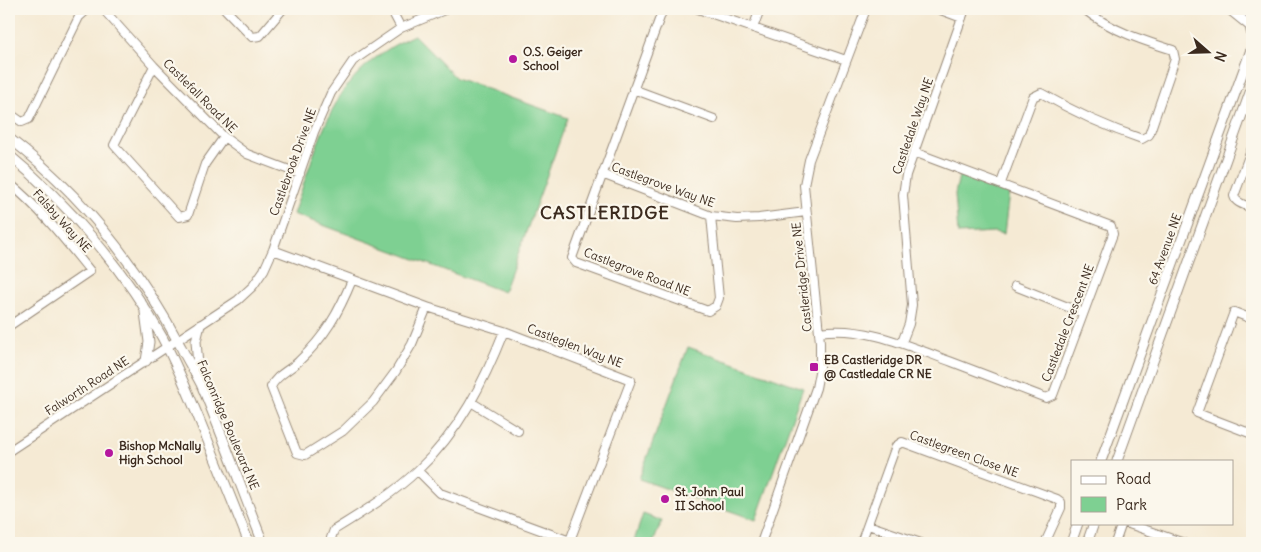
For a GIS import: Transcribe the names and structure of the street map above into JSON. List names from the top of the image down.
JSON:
{
  "streets": {
    "main road": ["64 Avenue NE", "Falconridge Boulevard NE"],
    "street": [
      "Castlefall Road NE",
      "Castledale Way NE",
      "Castlebrook Drive NE",
      "Castlegrove Way NE",
      "Falsby Way NE",
      "Castlegrove Road NE",
      "Castleridge Drive NE",
      "Castledale Crescent NE",
      "Castleglen Way NE",
      "Falworth Road NE",
      "Castlegreen Close NE"
    ]
  },
  "crossings": [
    ["Castlefall Road NE", "Castlebrook Drive NE"],
    ["Castledale Way NE", "Castledale Crescent NE"],
    ["Castlebrook Drive NE", "Castleglen Way NE"],
    ["Castlebrook Drive NE", "Falworth Road NE"],
    ["Castlebrook Drive NE", "Falconridge Boulevard NE"],
    ["Castlegrove Way NE", "Castlegrove Road NE"],
    ["Castlegrove Way NE", "Castleridge Drive NE"],
    ["Castleridge Drive NE", "Castledale Crescent NE"],
    ["Falworth Road NE", "Falconridge Boulevard NE"]
  ],
  "districts": ["CASTLERIDGE"],
  "places": {
    "other": ["O.S. Geiger School", "Bishop McNally High School", "St. John Paul II School"],
    "transit": ["EB Castleridge DR @ Castledale CR NE"]
  },
  "legend": ["Road", "Park"],
  "north": "right"
}
